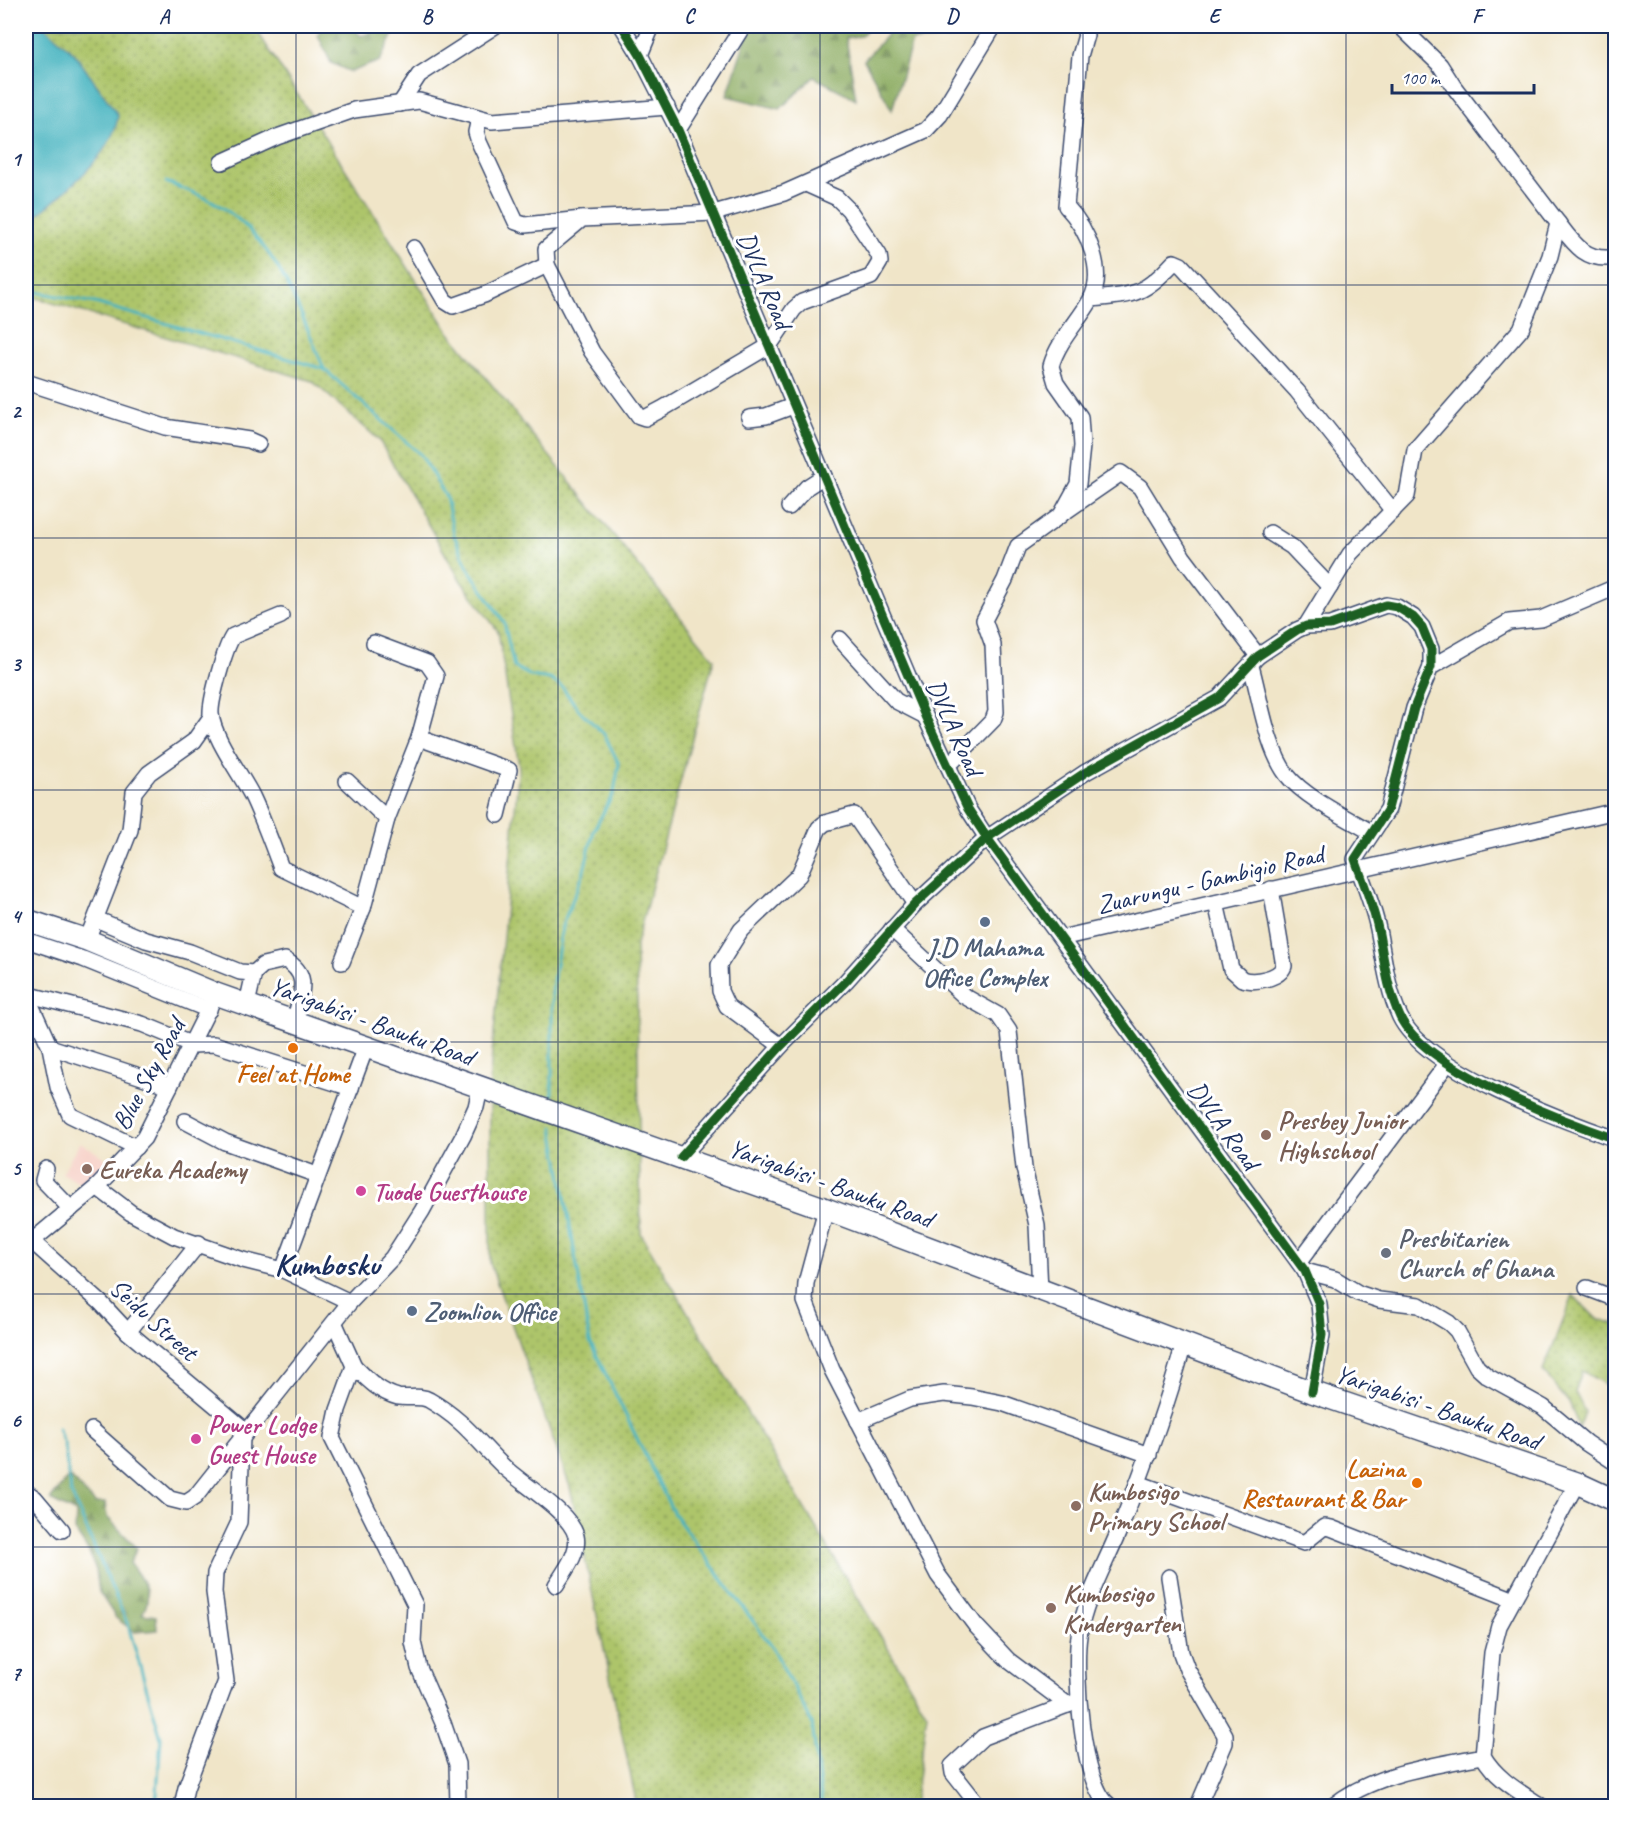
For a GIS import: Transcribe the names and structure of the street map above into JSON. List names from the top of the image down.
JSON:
{
  "streets": {
    "highway": ["Yarigabisi - Bawku Road"],
    "street": [
      "DVLA Road",
      "Zuarungu - Gambigio Road",
      "Blue Sky Road",
      "Seidu Street"
    ]
  },
  "crossings": [
    ["DVLA Road", "Zuarungu - Gambigio Road"],
    ["DVLA Road", "Yarigabisi - Bawku Road"],
    ["Yarigabisi - Bawku Road", "Blue Sky Road"],
    ["Blue Sky Road", "Seidu Street"]
  ],
  "districts": ["Kumbosku"],
  "places": [
    "J.D Mahama Office Complex",
    "Feel at Home",
    "Presbey Junior Highschool",
    "Eureka Academy",
    "Tuode Guesthouse",
    "Presbitarien Church of Ghana",
    "Zoomlion Office",
    "Power Lodge Guest House",
    "Lazina Restaurant & Bar",
    "Kumbosigo Primary School",
    "Kumbosigo Kindergarten"
  ],
  "scale_bar": "100 m",
  "grid": {
    "columns": [
      "A",
      "B",
      "C",
      "D",
      "E",
      "F"
    ],
    "rows": [
      "1",
      "2",
      "3",
      "4",
      "5",
      "6",
      "7"
    ]
  }
}
